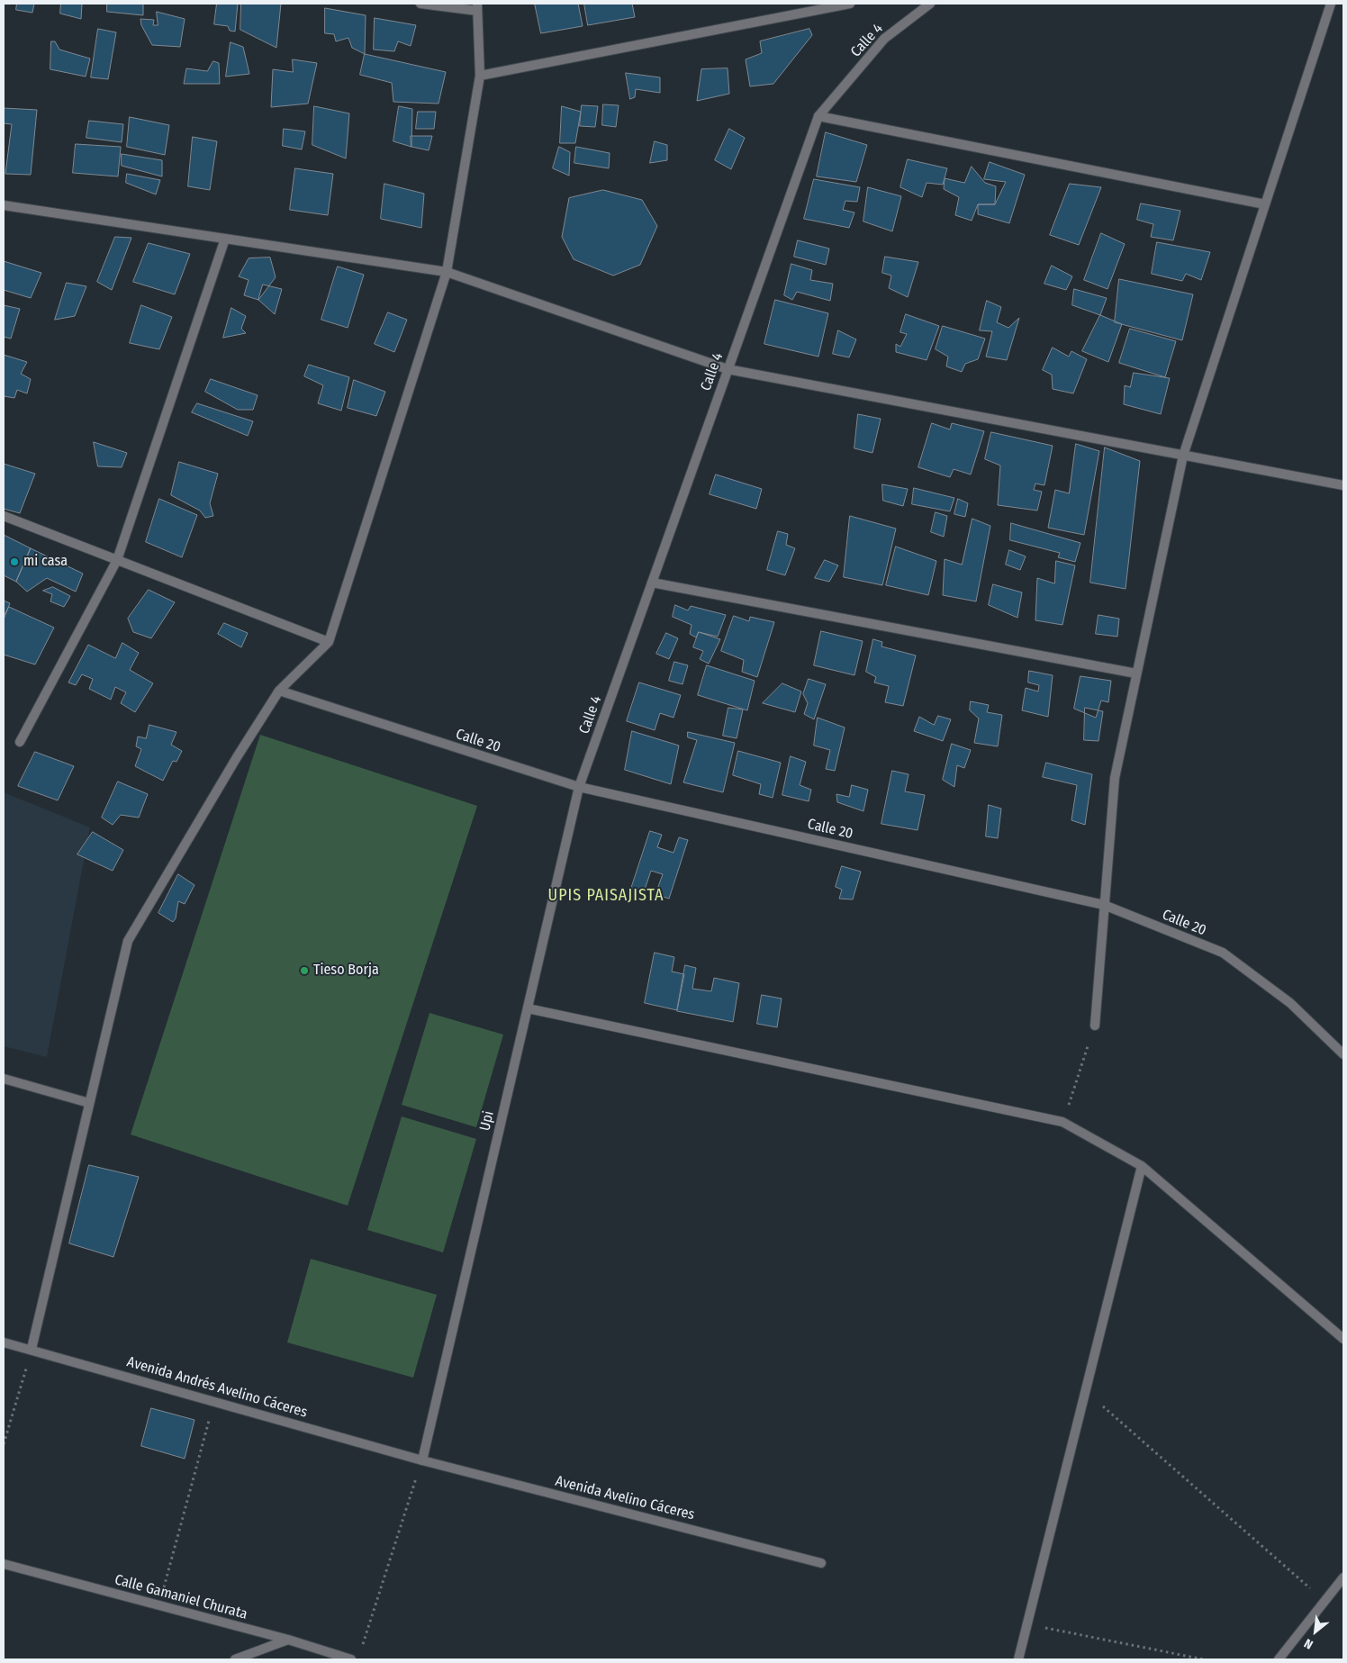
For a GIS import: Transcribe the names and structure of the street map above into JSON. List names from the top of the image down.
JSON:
{
  "streets": {
    "street": [
      "Calle 4",
      "Calle 20",
      "Upi",
      "Avenida Andrés Avelino Cáceres",
      "Avenida Avelino Cáceres",
      "Calle Gamaniel Churata"
    ]
  },
  "crossings": [
    ["Calle 4", "Calle 20"],
    ["Calle 4", "Upi"],
    ["Calle 20", "Upi"],
    ["Upi", "Avenida Andrés Avelino Cáceres"],
    ["Upi", "Avenida Avelino Cáceres"],
    ["Avenida Andrés Avelino Cáceres", "Avenida Avelino Cáceres"]
  ],
  "districts": ["UPIS PAISAJISTA"],
  "places": ["mi casa", "Tieso Borja"],
  "north": "bottom left"
}
